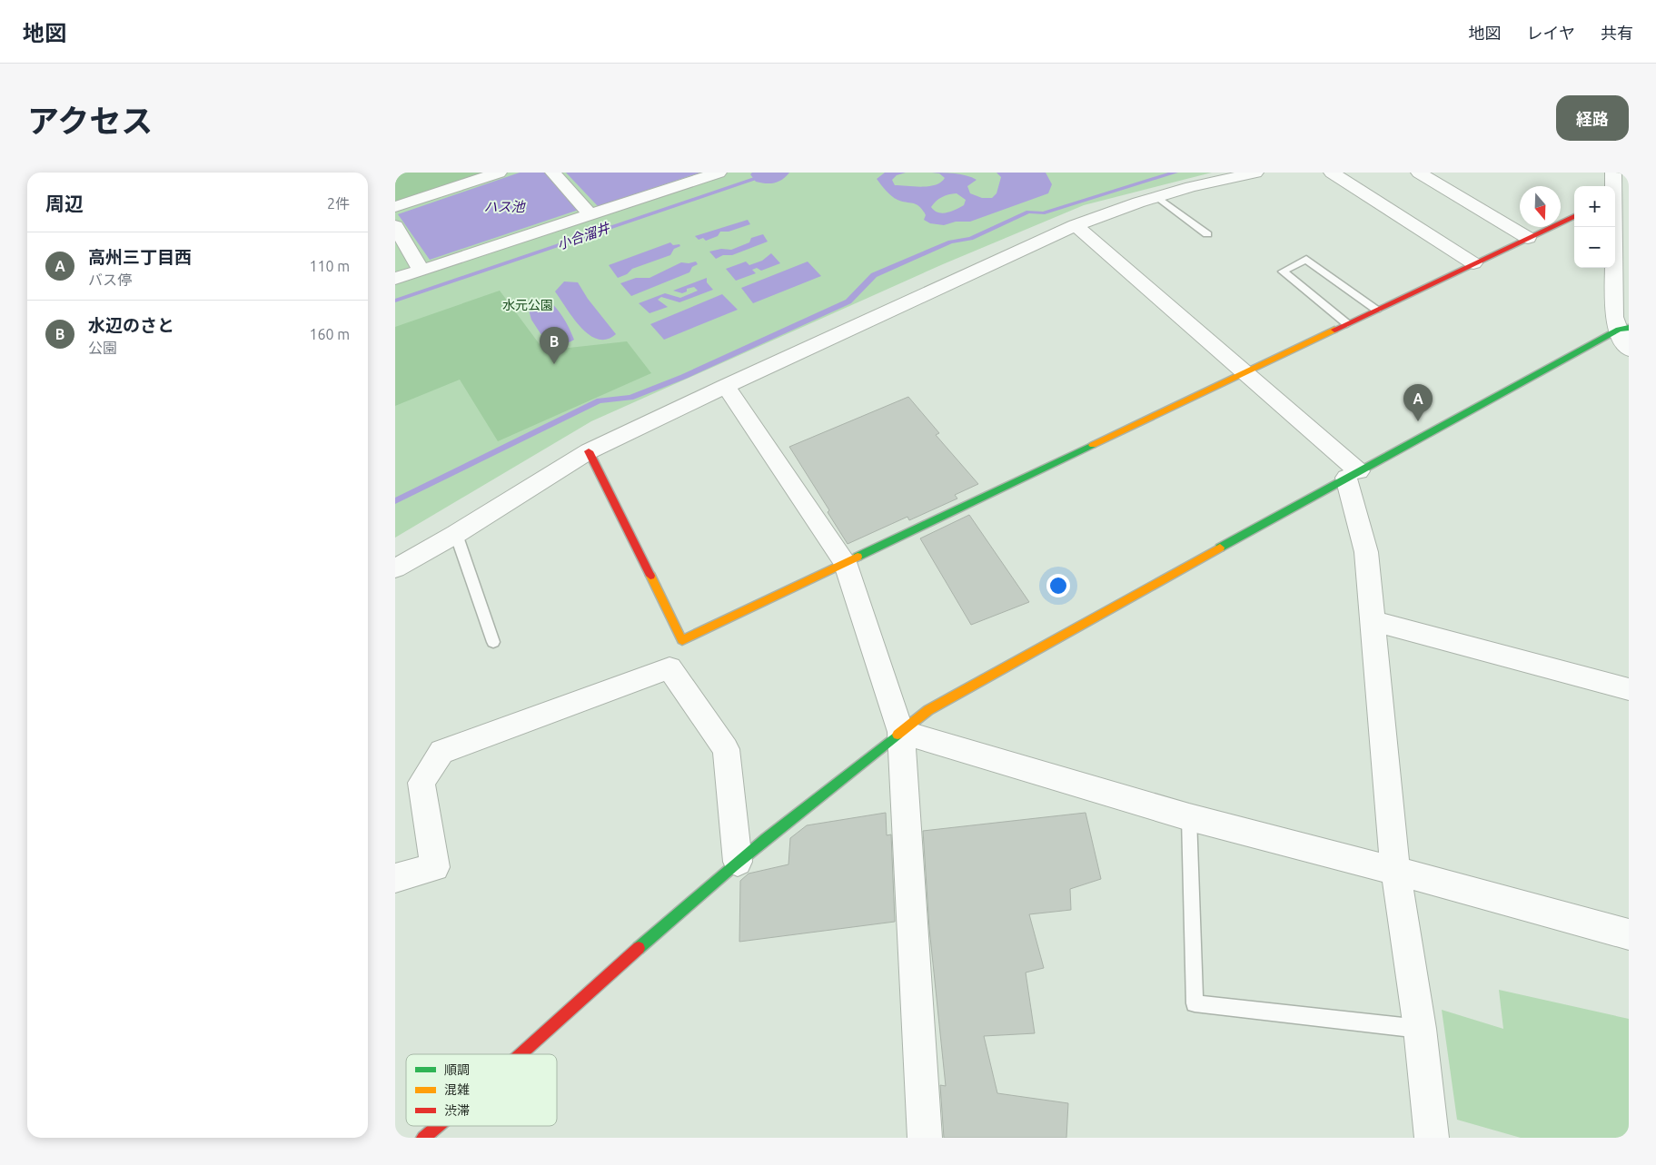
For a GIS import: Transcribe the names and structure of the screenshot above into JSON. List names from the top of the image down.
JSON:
{
  "water": ["ハス池", "小合溜井"],
  "parks": ["水元公園"],
  "legend": ["順調", "混雑", "渋滞"],
  "north": "bottom",
  "page": {
    "header": "地図",
    "nav": ["地図", "レイヤ", "共有"],
    "title": "アクセス",
    "buttons": "経路",
    "heading": ["周辺", "2件"],
    "map_buttons": ["+", "−"],
    "list": [
      {
        "mark": "A",
        "name": "高州三丁目西",
        "note": "バス停",
        "value": "110 m"
      },
      {
        "mark": "B",
        "name": "水辺のさと",
        "note": "公園",
        "value": "160 m"
      }
    ],
    "pins": ["B", "A"]
  }
}
